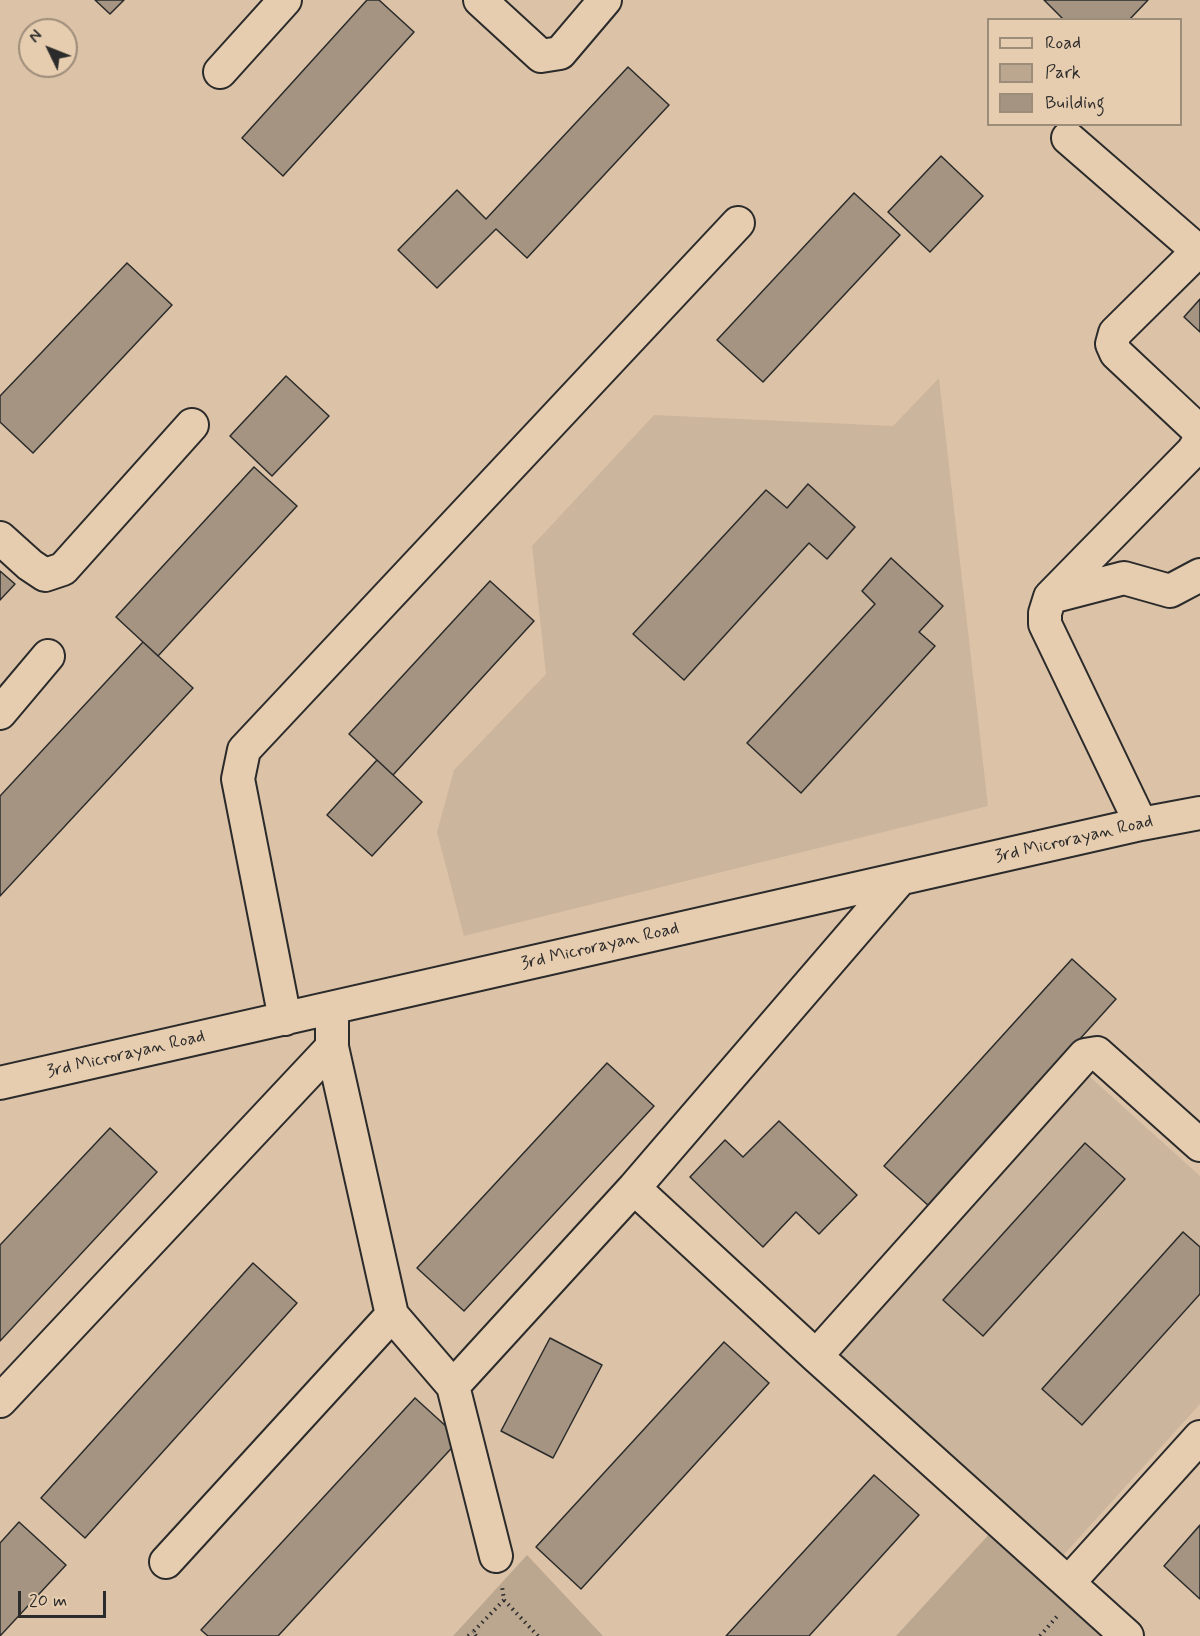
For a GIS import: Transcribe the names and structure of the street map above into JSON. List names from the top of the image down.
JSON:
{
  "streets": {
    "street": ["3rd Microrayan Road"]
  },
  "legend": ["Road", "Park", "Building"],
  "scale_bar": "20 m",
  "north": "top left"
}
